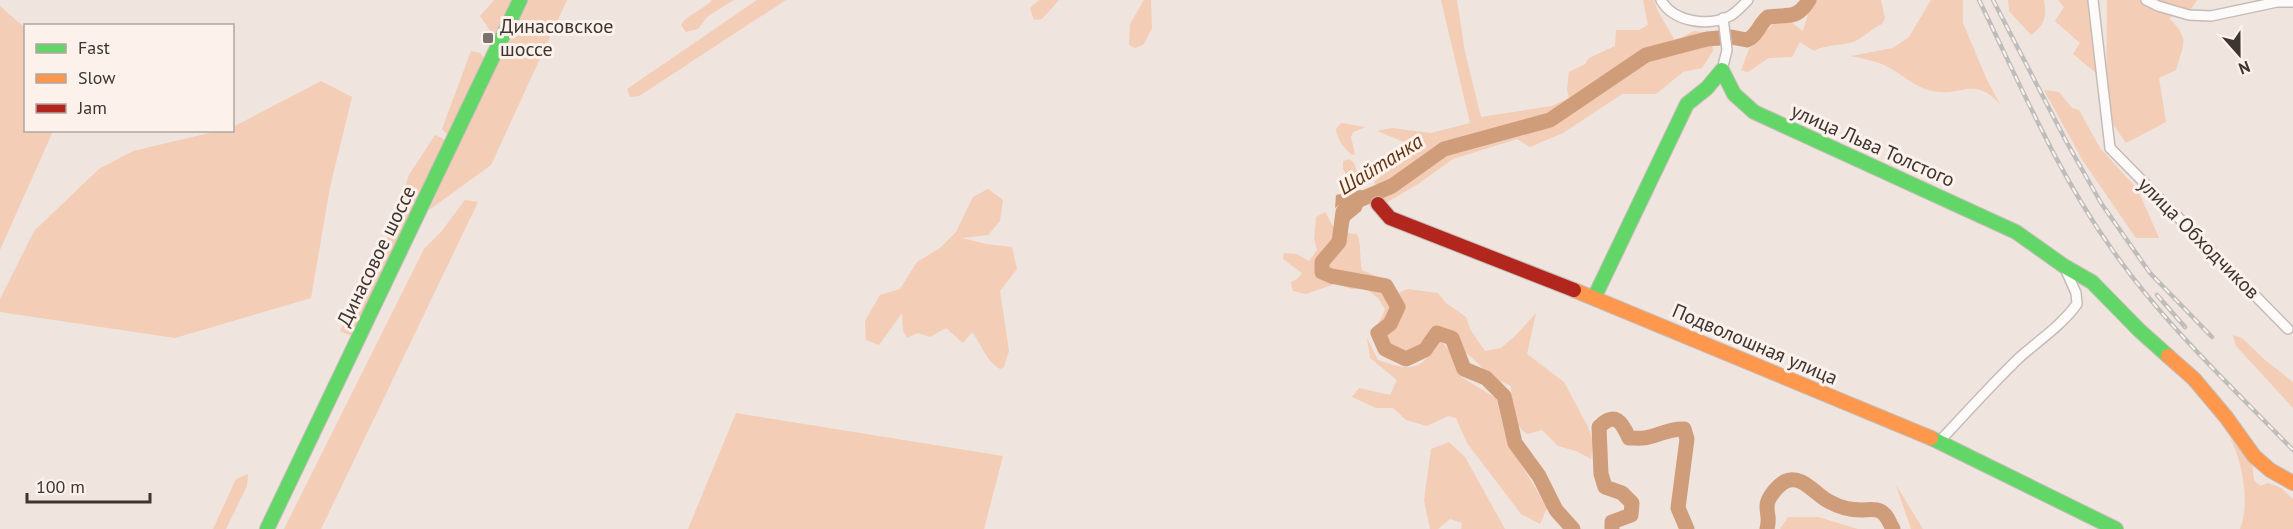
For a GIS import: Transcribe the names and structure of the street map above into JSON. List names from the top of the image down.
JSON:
{
  "streets": {
    "street": [
      "улица Льва Толстого",
      "улица Обходчиков",
      "Динасовое шоссе",
      "Подволошная улица"
    ]
  },
  "water": ["Шайтанка"],
  "places": {
    "transit": ["Динасовское шоссе"]
  },
  "legend": ["Fast", "Slow", "Jam"],
  "scale_bar": "100 m",
  "north": "bottom"
}
